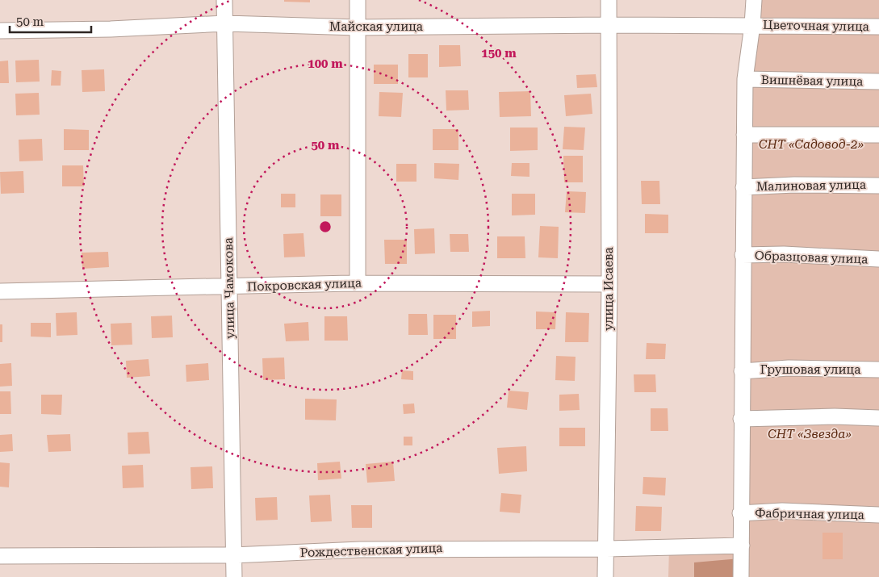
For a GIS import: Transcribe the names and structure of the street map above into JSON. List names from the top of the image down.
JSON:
{
  "streets": {
    "street": [
      "Цветочная улица",
      "Майская улица",
      "Вишнёвая улица",
      "Малиновая улица",
      "Образцовая улица",
      "Покровская улица",
      "улица Чамокова",
      "улица Исаева",
      "Грушовая улица",
      "Фабричная улица",
      "Рождественская улица"
    ]
  },
  "crossings": [
    ["Цветочная улица", "Майская улица"],
    ["Майская улица", "улица Чамокова"],
    ["Майская улица", "улица Исаева"],
    ["Покровская улица", "улица Чамокова"],
    ["Покровская улица", "улица Исаева"],
    ["улица Чамокова", "Рождественская улица"],
    ["улица Исаева", "Рождественская улица"]
  ],
  "parks": ["СНТ «Садовод-2»", "СНТ «Звезда»"],
  "scale_bar": "50 m",
  "rings": ["150 m", "100 m", "50 m"]
}
